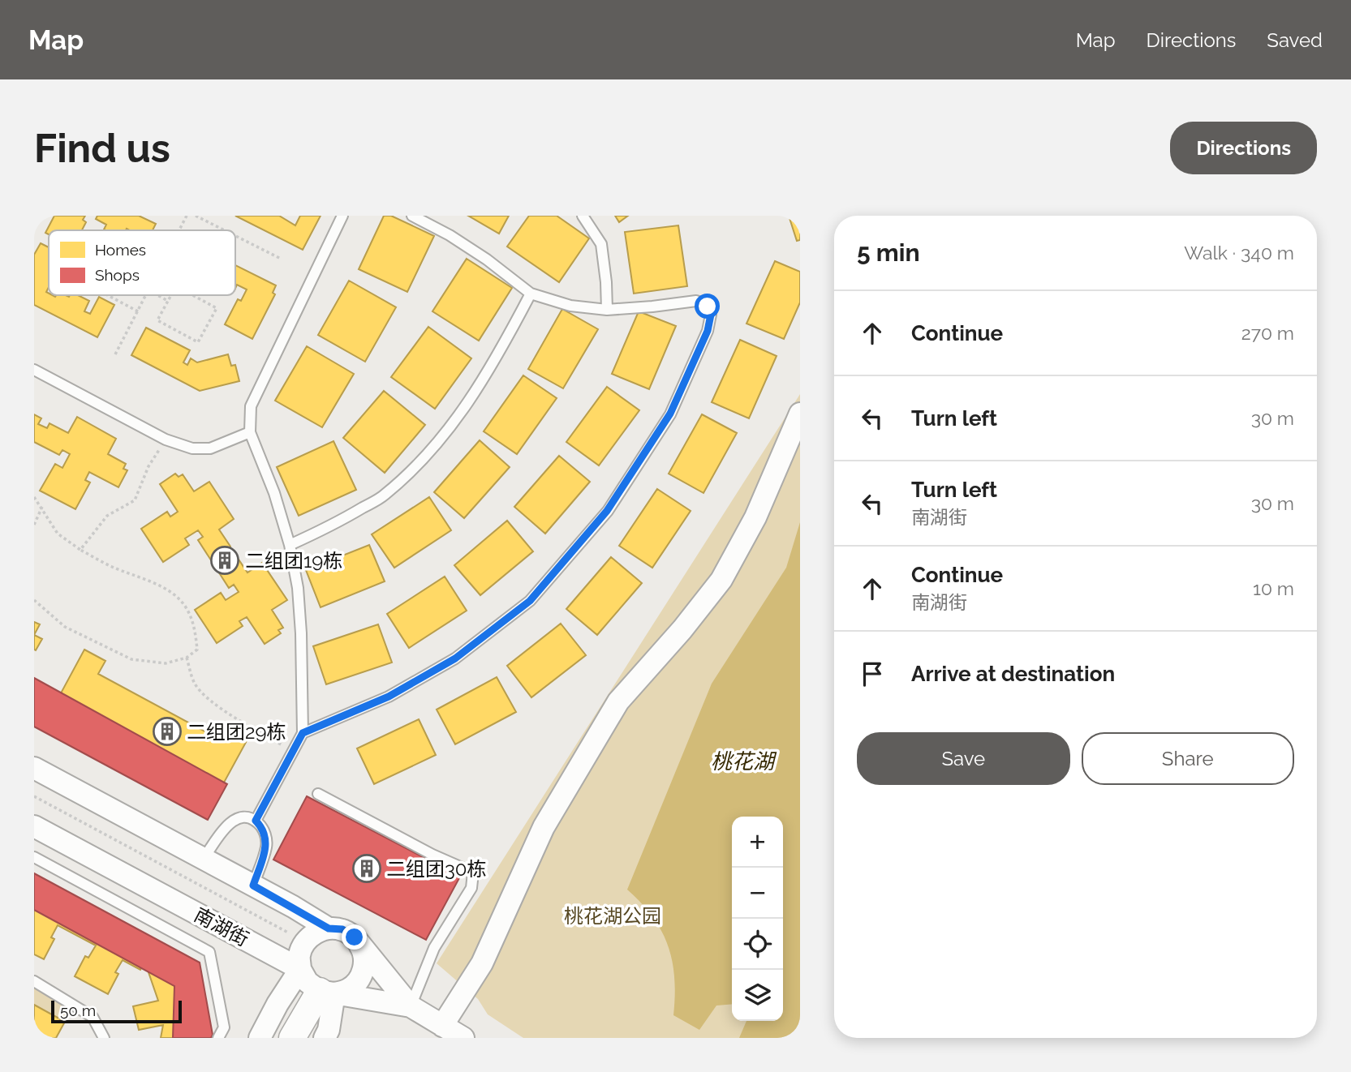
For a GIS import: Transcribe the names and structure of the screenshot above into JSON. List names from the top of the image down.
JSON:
{
  "streets": {
    "street": ["南湖街"]
  },
  "water": ["桃花湖"],
  "parks": ["桃花湖公园"],
  "places": {
    "building": ["二组团19栋", "二组团29栋", "二组团30栋"]
  },
  "legend": ["Homes", "Shops"],
  "scale_bar": "50 m",
  "page": {
    "header": "Map",
    "nav": ["Map", "Directions", "Saved"],
    "buttons": [
      "Directions",
      ["Save", "Share"]
    ],
    "title": "Find us",
    "heading": ["5 min", "Walk · 340 m"],
    "list": [
      ["Continue", "270 m"],
      ["Turn left", "30 m"],
      ["Turn left", "南湖街", "30 m"],
      ["Continue", "南湖街", "10 m"],
      "Arrive at destination"
    ],
    "map_buttons": ["+", "−"],
    "scale": "50 m"
  }
}
